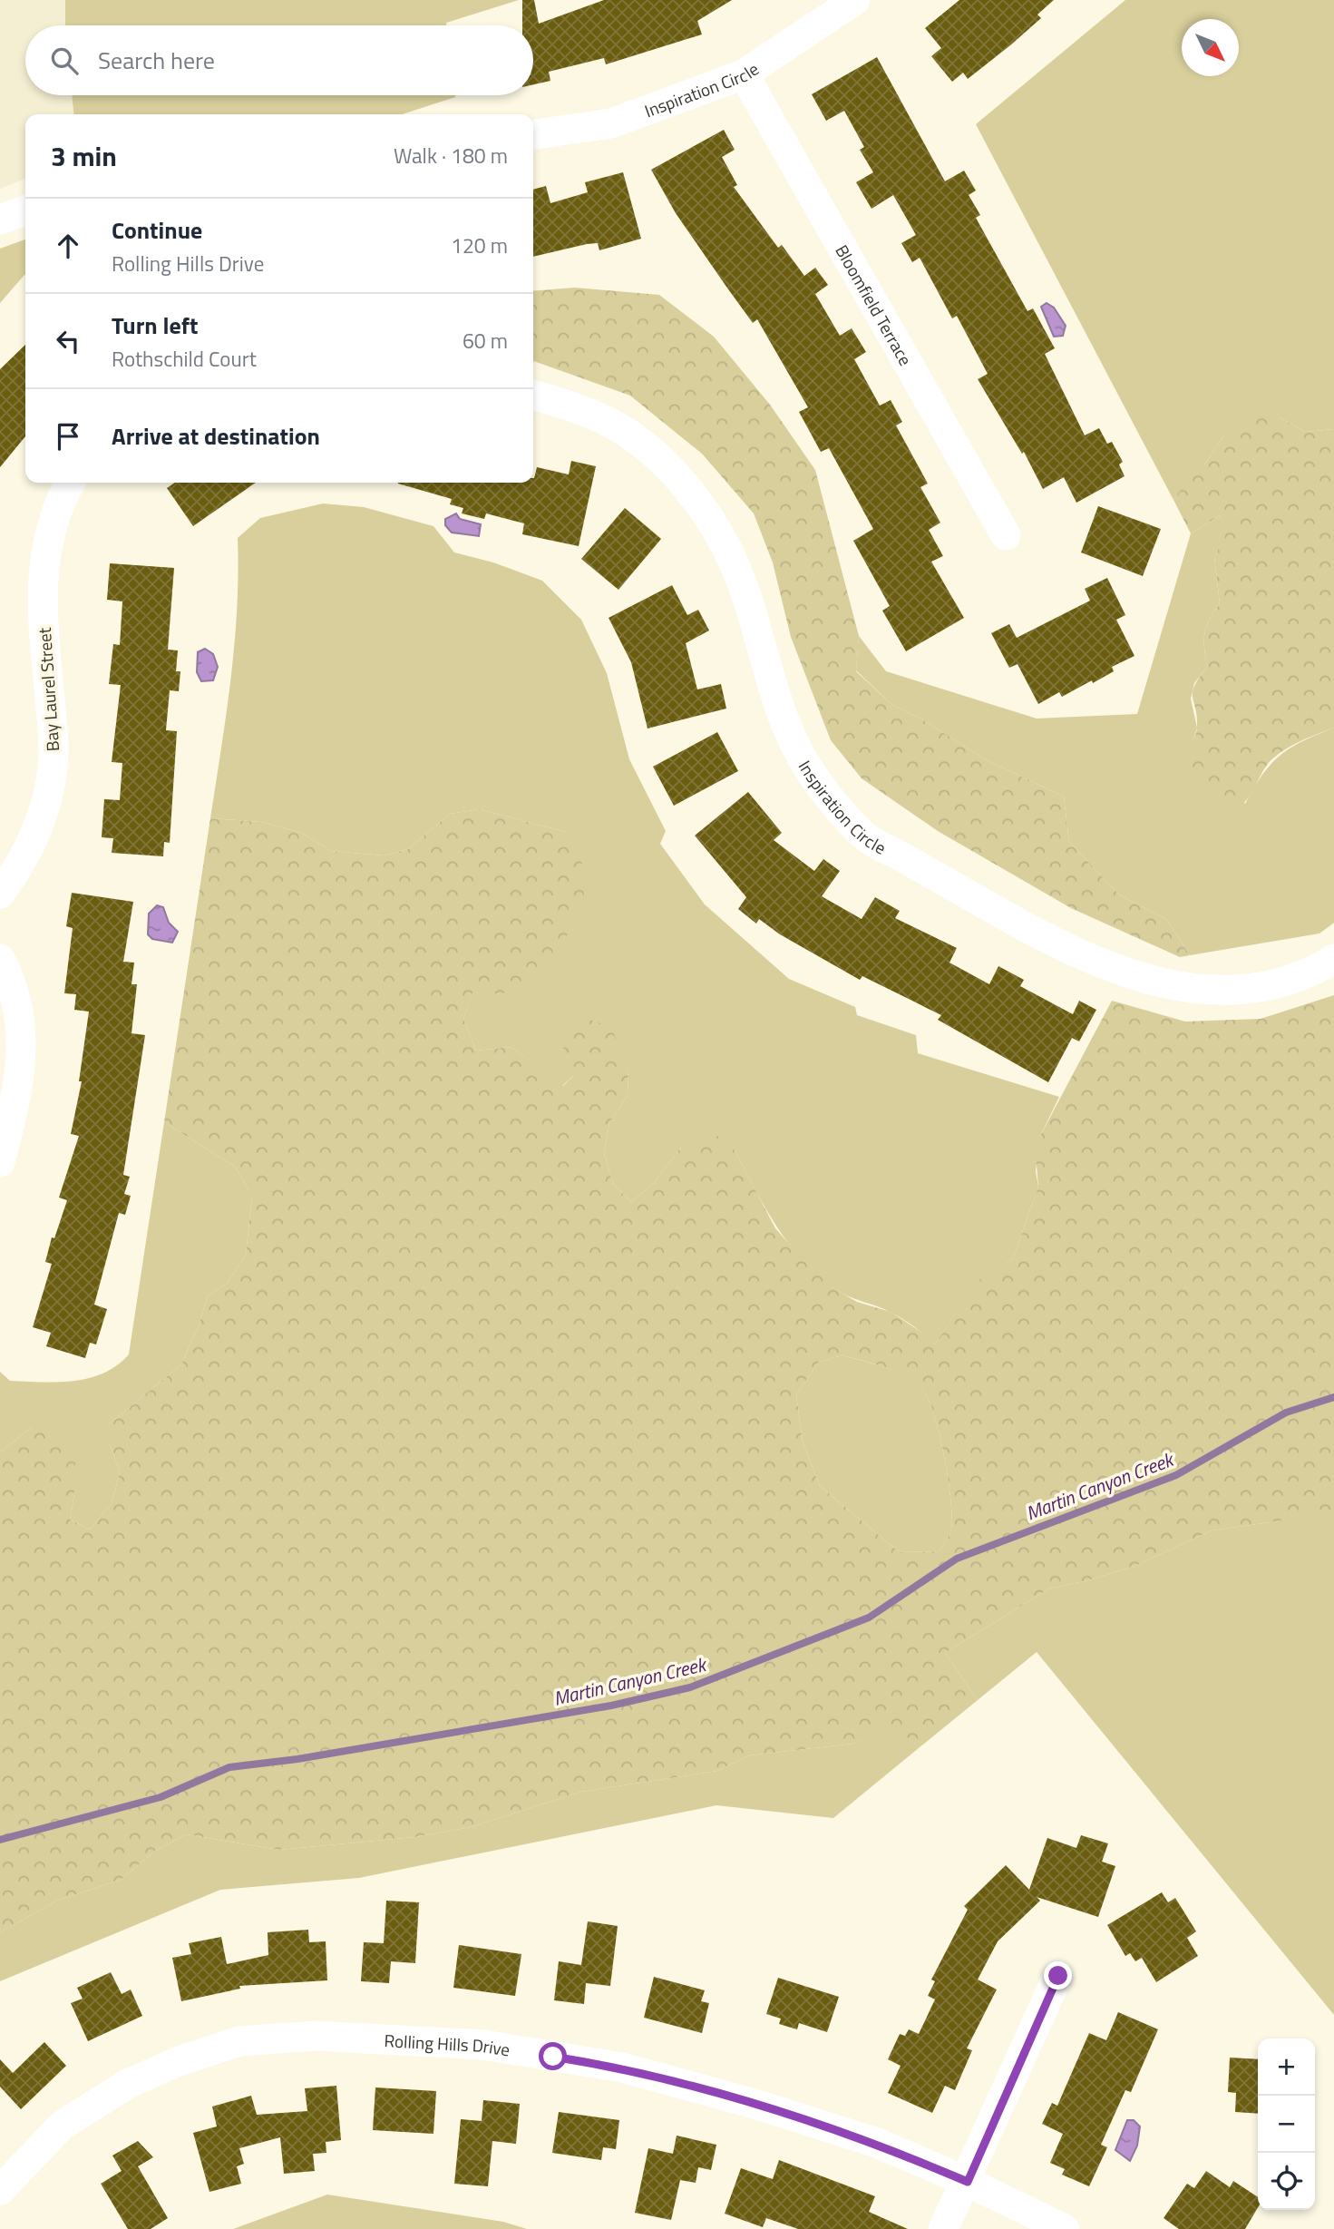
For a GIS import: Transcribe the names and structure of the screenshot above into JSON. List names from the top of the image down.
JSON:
{
  "streets": {
    "street": [
      "Inspiration Circle",
      "Bloomfield Terrace",
      "Bay Laurel Street",
      "Rolling Hills Drive"
    ]
  },
  "crossings": [
    ["Inspiration Circle", "Bloomfield Terrace"]
  ],
  "water": ["Martin Canyon Creek"],
  "north": "bottom right",
  "page": {
    "search": "Search here",
    "heading": ["3 min", "Walk · 180 m"],
    "list": [
      ["Continue", "Rolling Hills Drive", "120 m"],
      ["Turn left", "Rothschild Court", "60 m"],
      "Arrive at destination"
    ],
    "map_buttons": ["+", "−"]
  }
}
